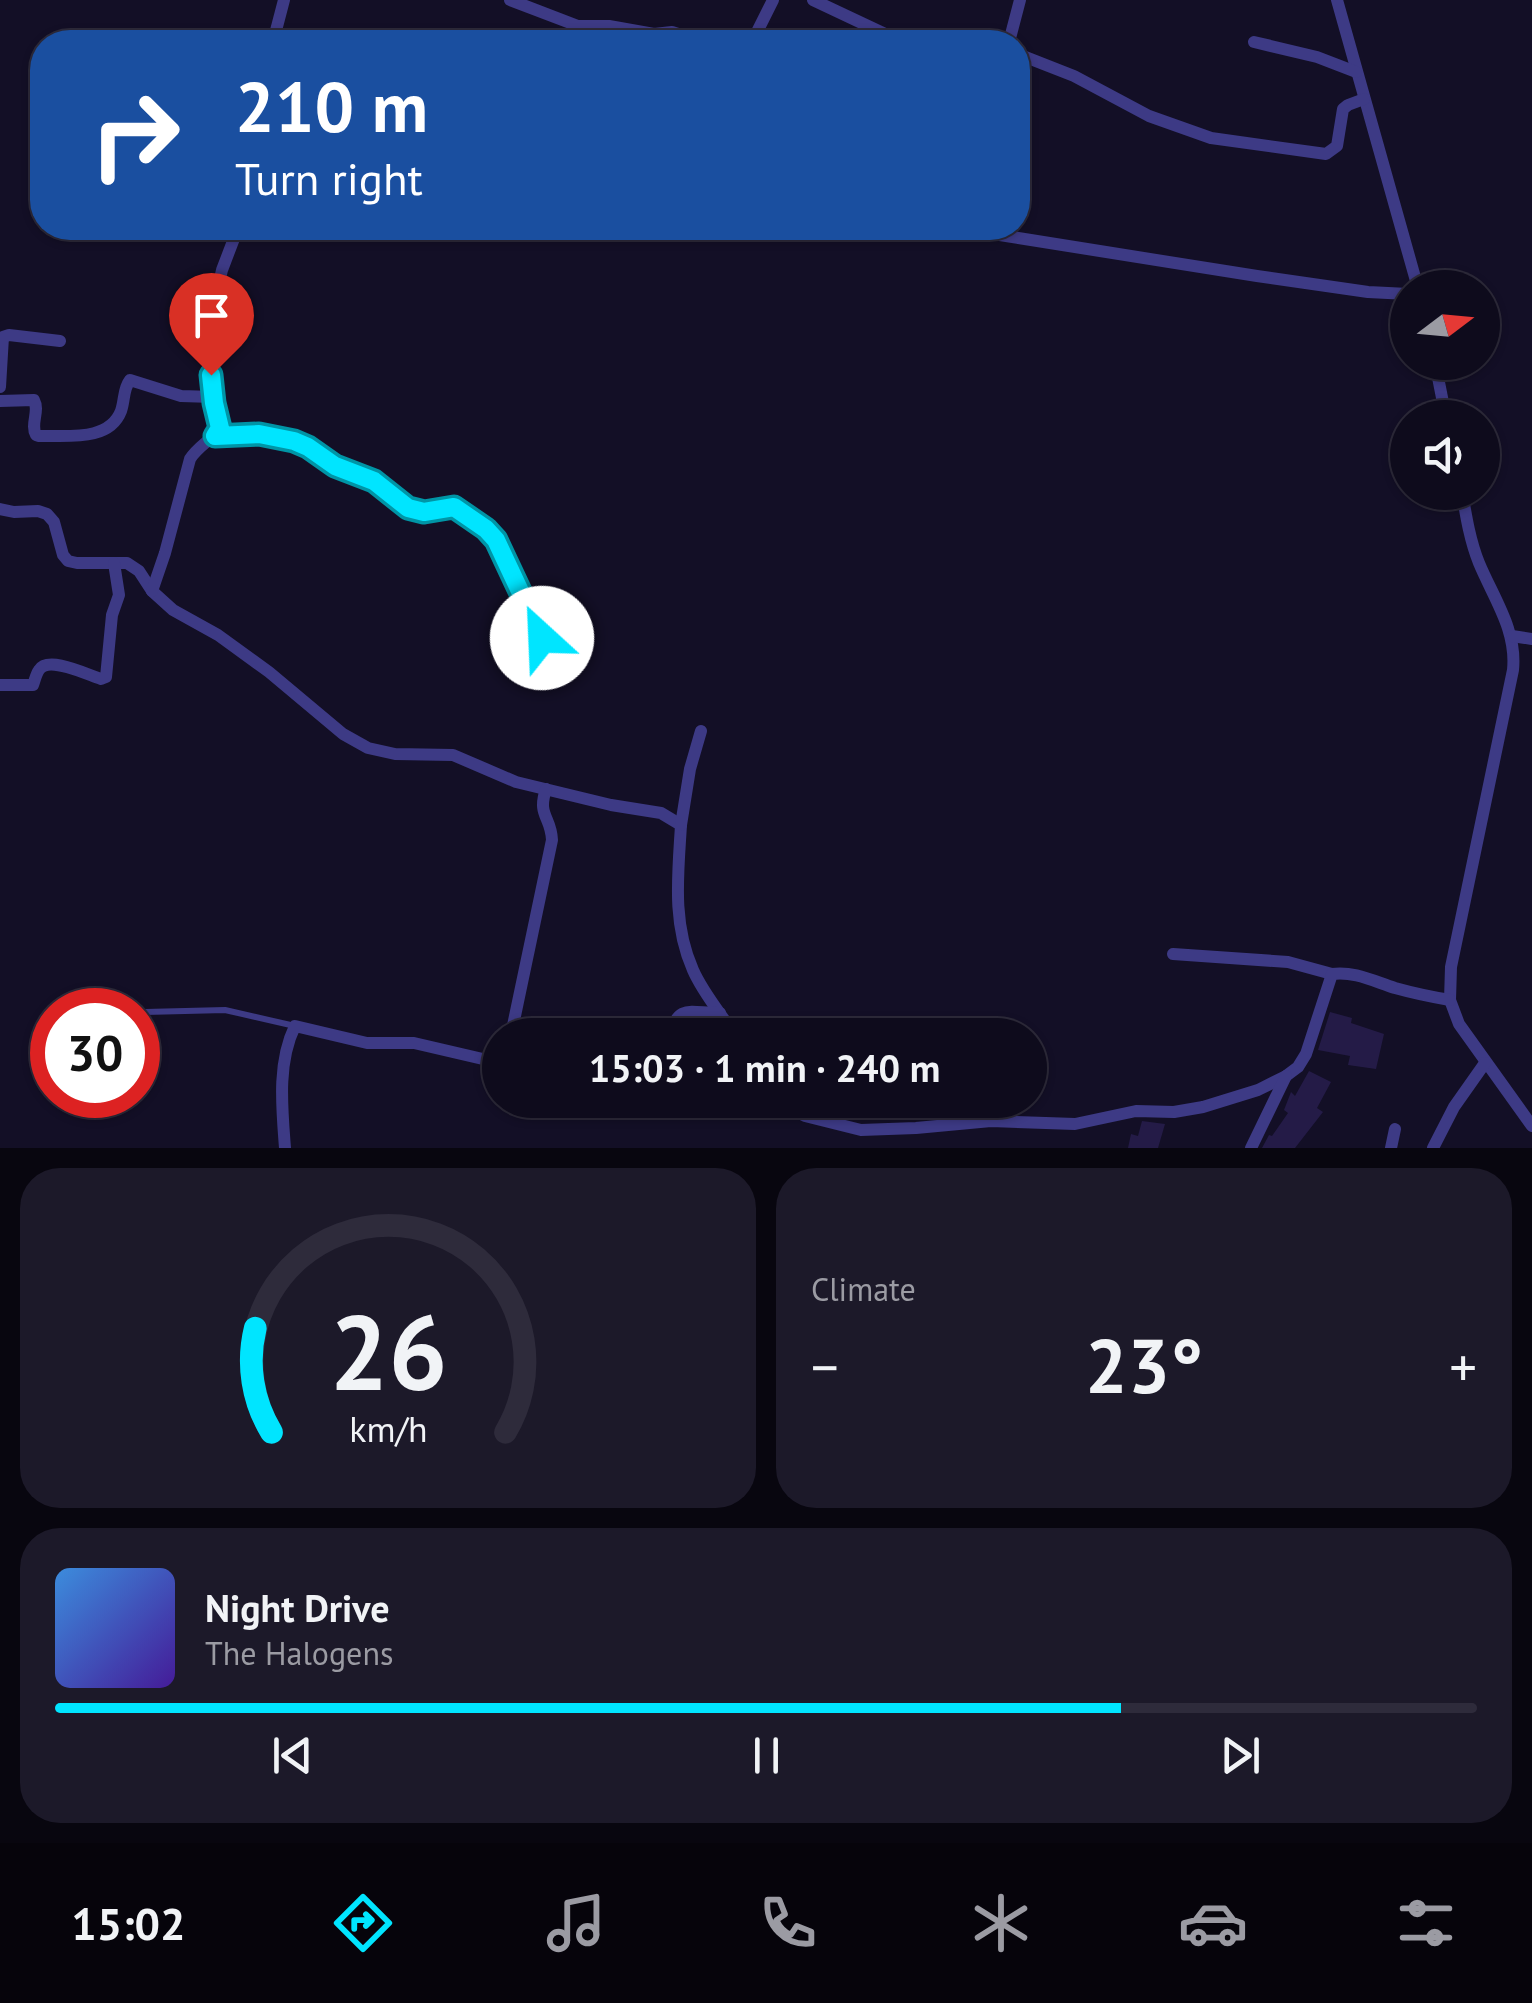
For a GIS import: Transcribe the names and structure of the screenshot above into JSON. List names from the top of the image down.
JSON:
{
  "north": "right",
  "page": {
    "turn": ["210 m", "Turn right"],
    "limit": "30",
    "trip": "15:03 · 1 min · 240 m",
    "tile": "Climate",
    "heat": ["−", "23°", "+"],
    "song": ["Night Drive", "The Halogens"],
    "tabs": "15:02",
    "gauge": ["26", "km/h"]
  }
}
